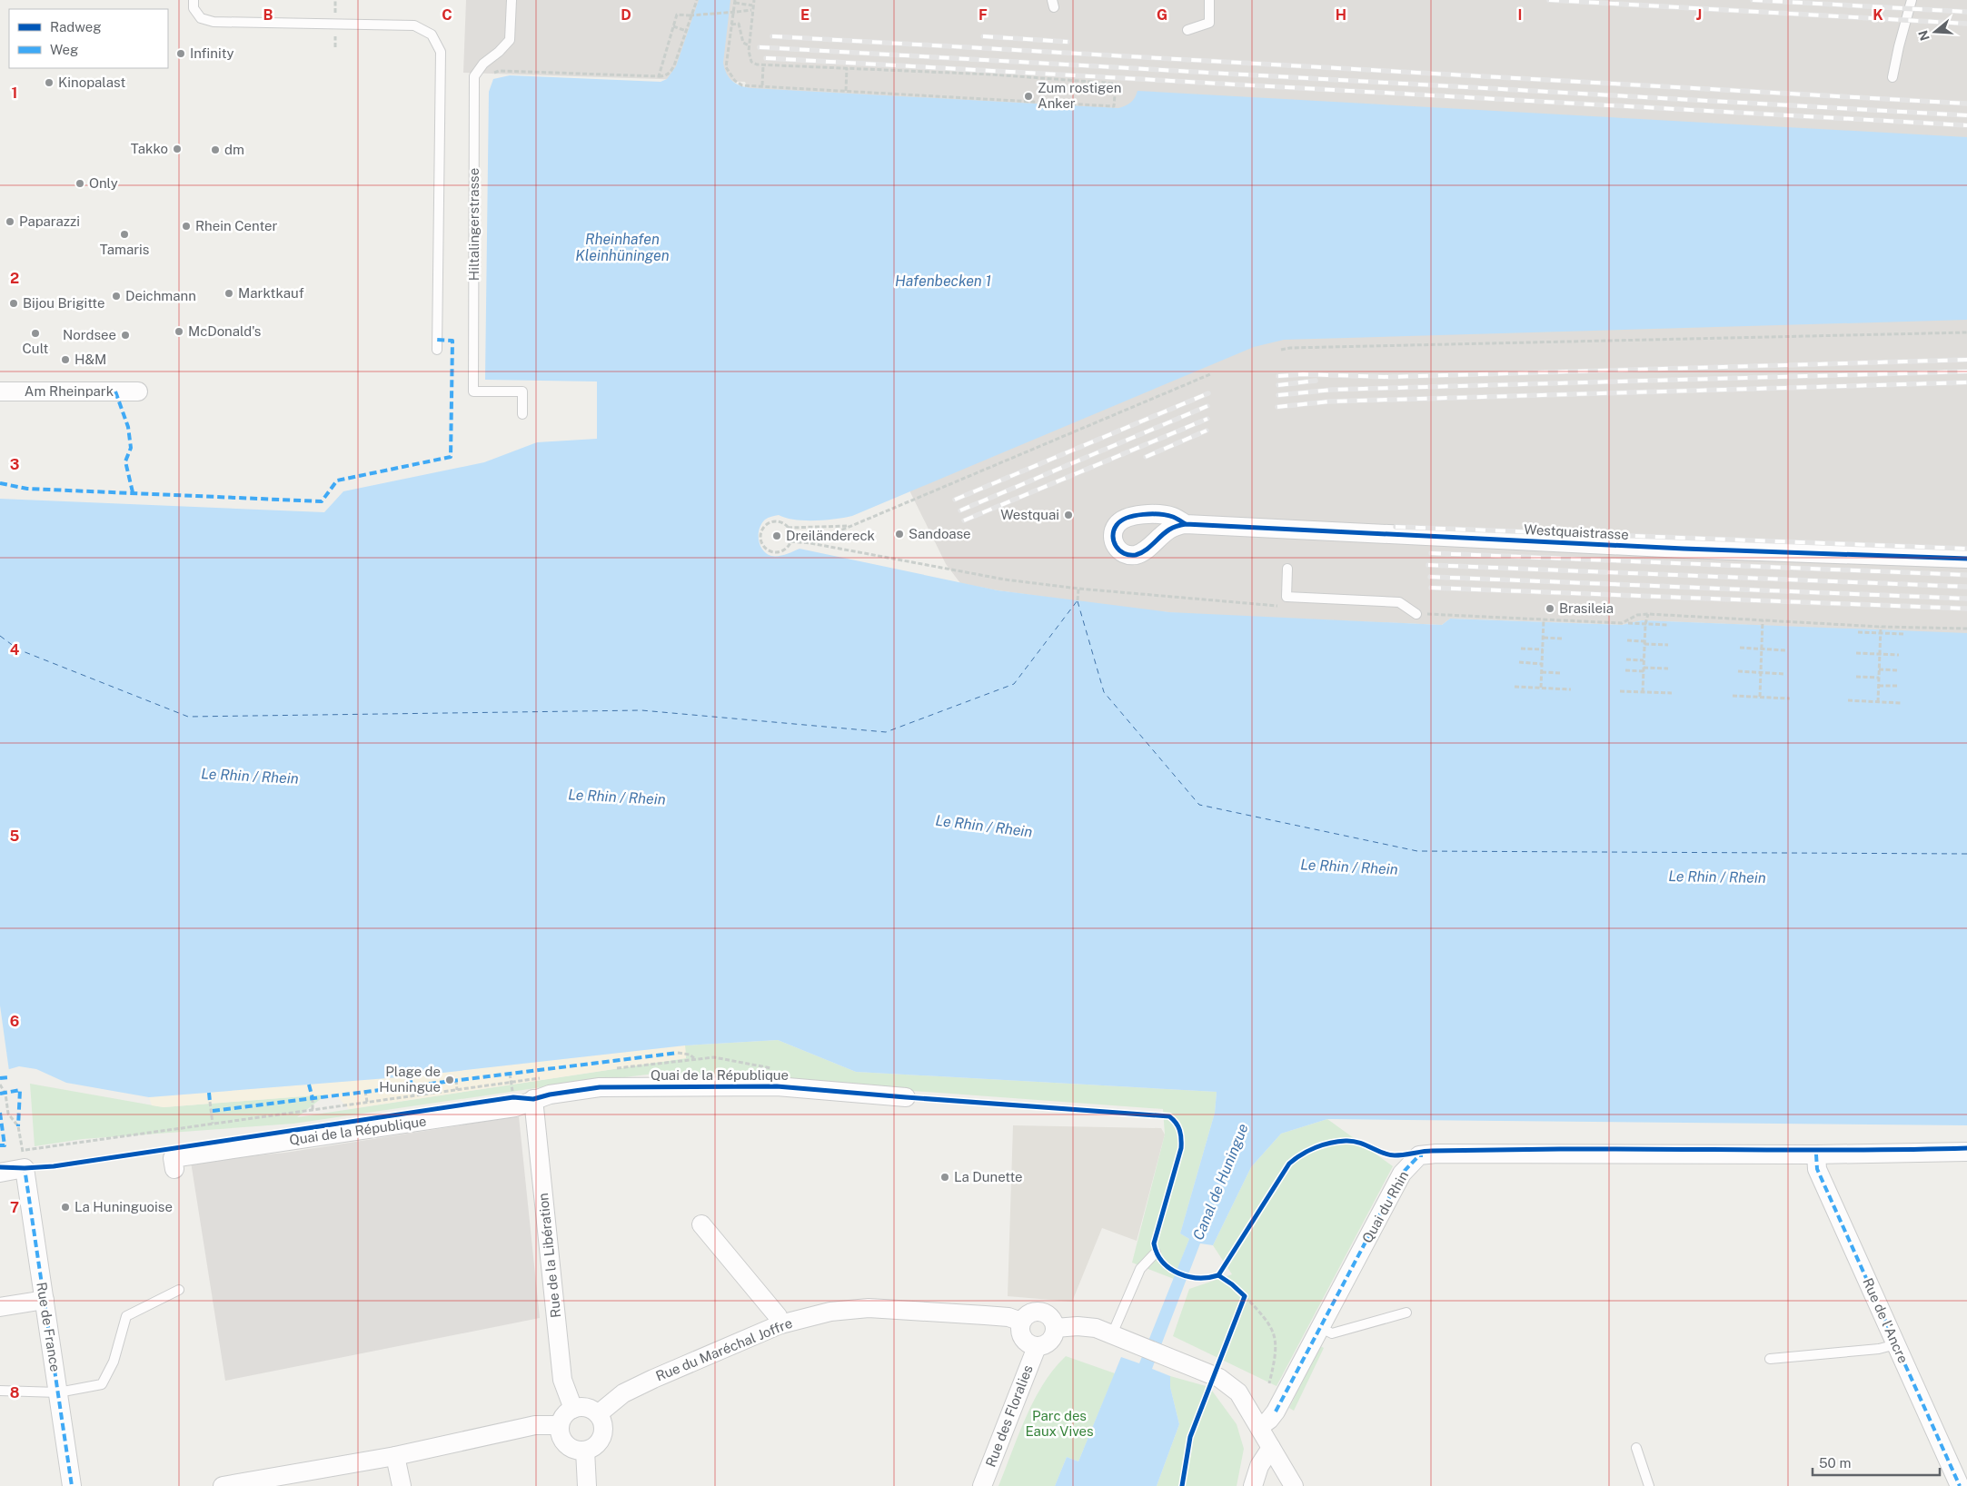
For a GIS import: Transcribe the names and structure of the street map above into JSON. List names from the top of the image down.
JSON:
{
  "streets": {
    "street": [
      "Am Rheinpark",
      "Westquaistrasse",
      "Quai de la République",
      "Quai du Rhin",
      "Rue de la Libération",
      "Rue de l'Ancre",
      "Rue de France",
      "Rue du Maréchal Joffre",
      "Rue des Floralies"
    ],
    "lane": ["Hiltalingerstrasse"]
  },
  "crossings": [
    ["Quai de la République", "Rue de la Libération"],
    ["Quai du Rhin", "Rue de l'Ancre"],
    ["Rue de la Libération", "Rue du Maréchal Joffre"],
    ["Rue du Maréchal Joffre", "Rue des Floralies"]
  ],
  "water": [
    "Rheinhafen Kleinhüningen",
    "Hafenbecken 1",
    "Le Rhin / Rhein",
    "Canal de Huningue"
  ],
  "parks": ["Parc des Eaux Vives"],
  "places": [
    "Infinity",
    "Kinopalast",
    "Zum rostigen Anker",
    "Takko",
    "dm",
    "Only",
    "Paparazzi",
    "Rhein Center",
    "Tamaris",
    "Marktkauf",
    "Deichmann",
    "Bijou Brigitte",
    "McDonald's",
    "Cult",
    "Nordsee",
    "H&M",
    "Westquai",
    "Sandoase",
    "Dreiländereck",
    "Brasileia",
    "Plage de Huningue",
    "La Dunette",
    "La Huninguoise"
  ],
  "legend": ["Radweg", "Weg"],
  "scale_bar": "50 m",
  "north": "left",
  "grid": {
    "columns": [
      "B",
      "C",
      "D",
      "E",
      "F",
      "G",
      "H",
      "I",
      "J",
      "K"
    ],
    "rows": [
      "1",
      "2",
      "3",
      "4",
      "5",
      "6",
      "7",
      "8"
    ]
  }
}
